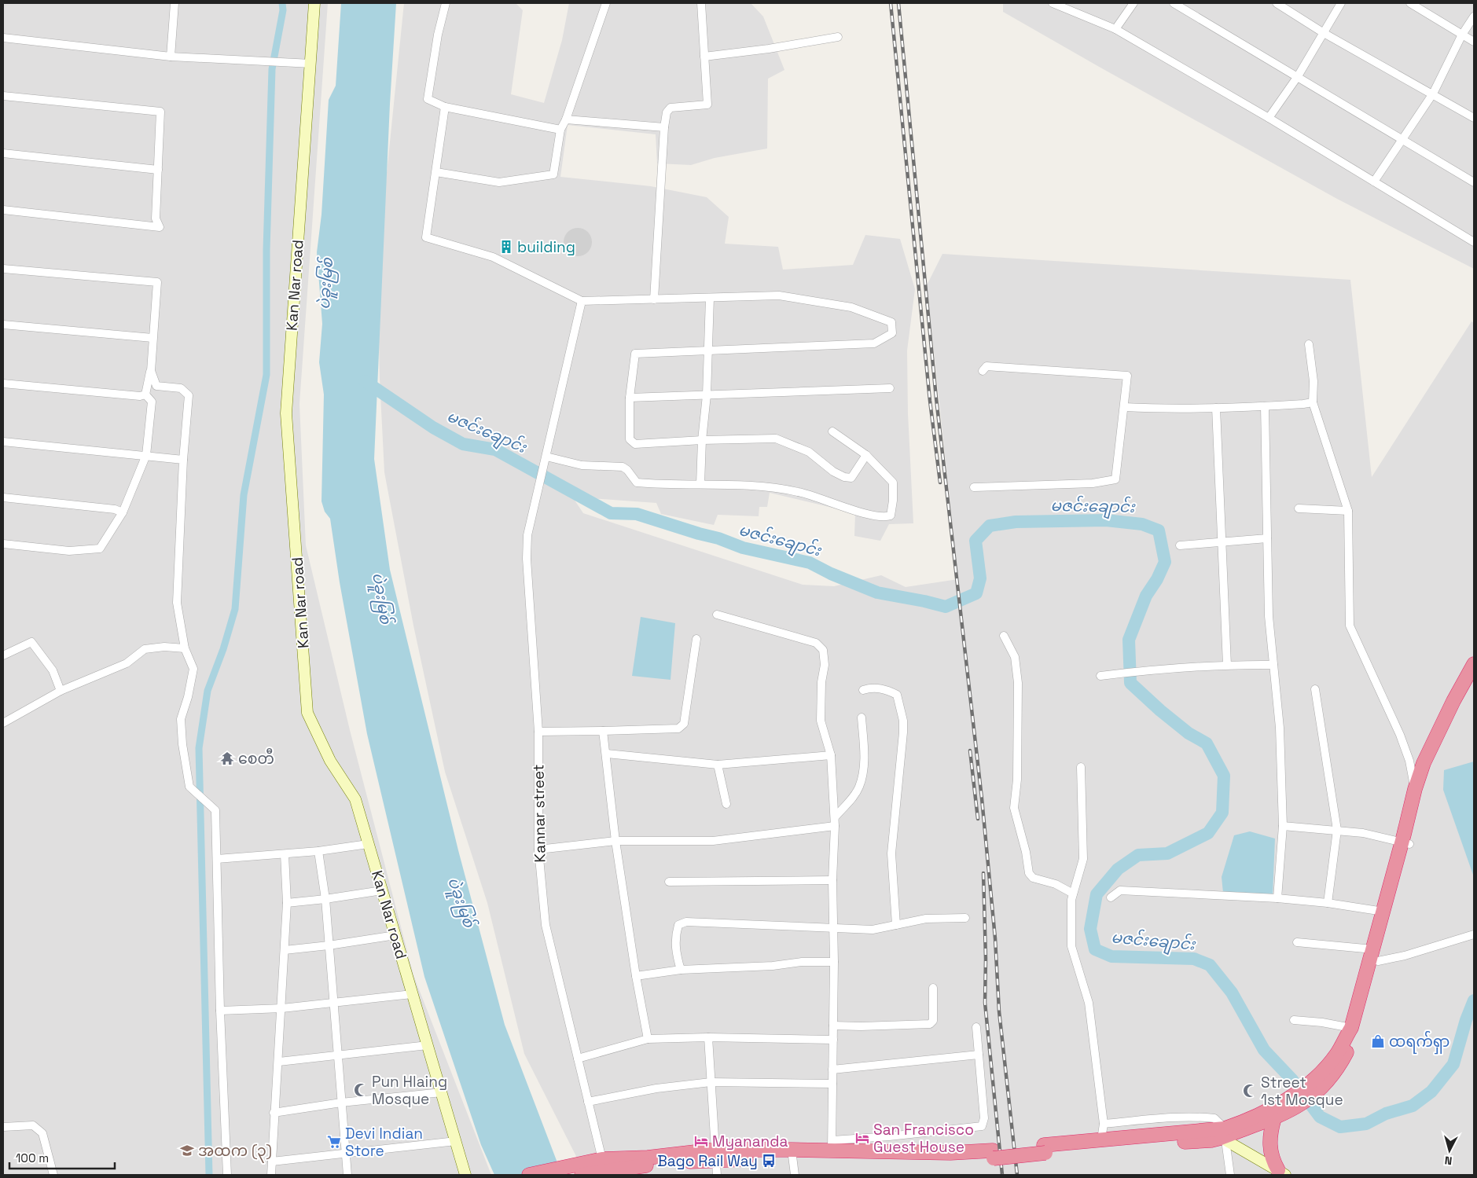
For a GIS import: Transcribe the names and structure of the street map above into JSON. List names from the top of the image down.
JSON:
{
  "streets": {
    "street": ["Kan Nar road", "Kannar street"]
  },
  "water": ["ပဲခူးမြစ်", "မဇင်းချောင်း"],
  "places": {
    "building": ["building"],
    "temple": ["စေတီ"],
    "shop": ["ထရက်ရှာ"],
    "mosque": ["Pun Hlaing Mosque", "Street 1st Mosque"],
    "hotel": ["San Francisco Guest House", "Myananda"],
    "supermarket": ["Devi Indian Store"],
    "school or university": ["အထက (၃)"],
    "bus stop": ["Bago Rail Way"]
  },
  "scale_bar": "100 m",
  "north": "bottom"
}
